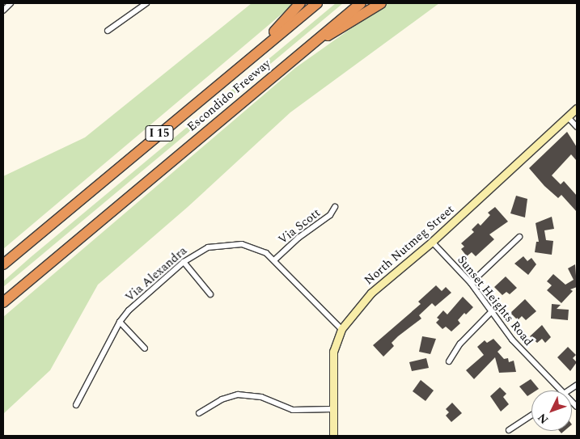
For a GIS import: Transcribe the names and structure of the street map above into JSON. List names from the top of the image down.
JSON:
{
  "streets": {
    "highway": ["Escondido Freeway", "I 15"],
    "street": [
      "Via Scott",
      "North Nutmeg Street",
      "Via Alexandra",
      "Sunset Heights Road"
    ]
  },
  "crossings": [
    ["Via Scott", "Via Alexandra"],
    ["North Nutmeg Street", "Via Alexandra"],
    ["North Nutmeg Street", "Sunset Heights Road"]
  ],
  "north": "bottom left"
}
